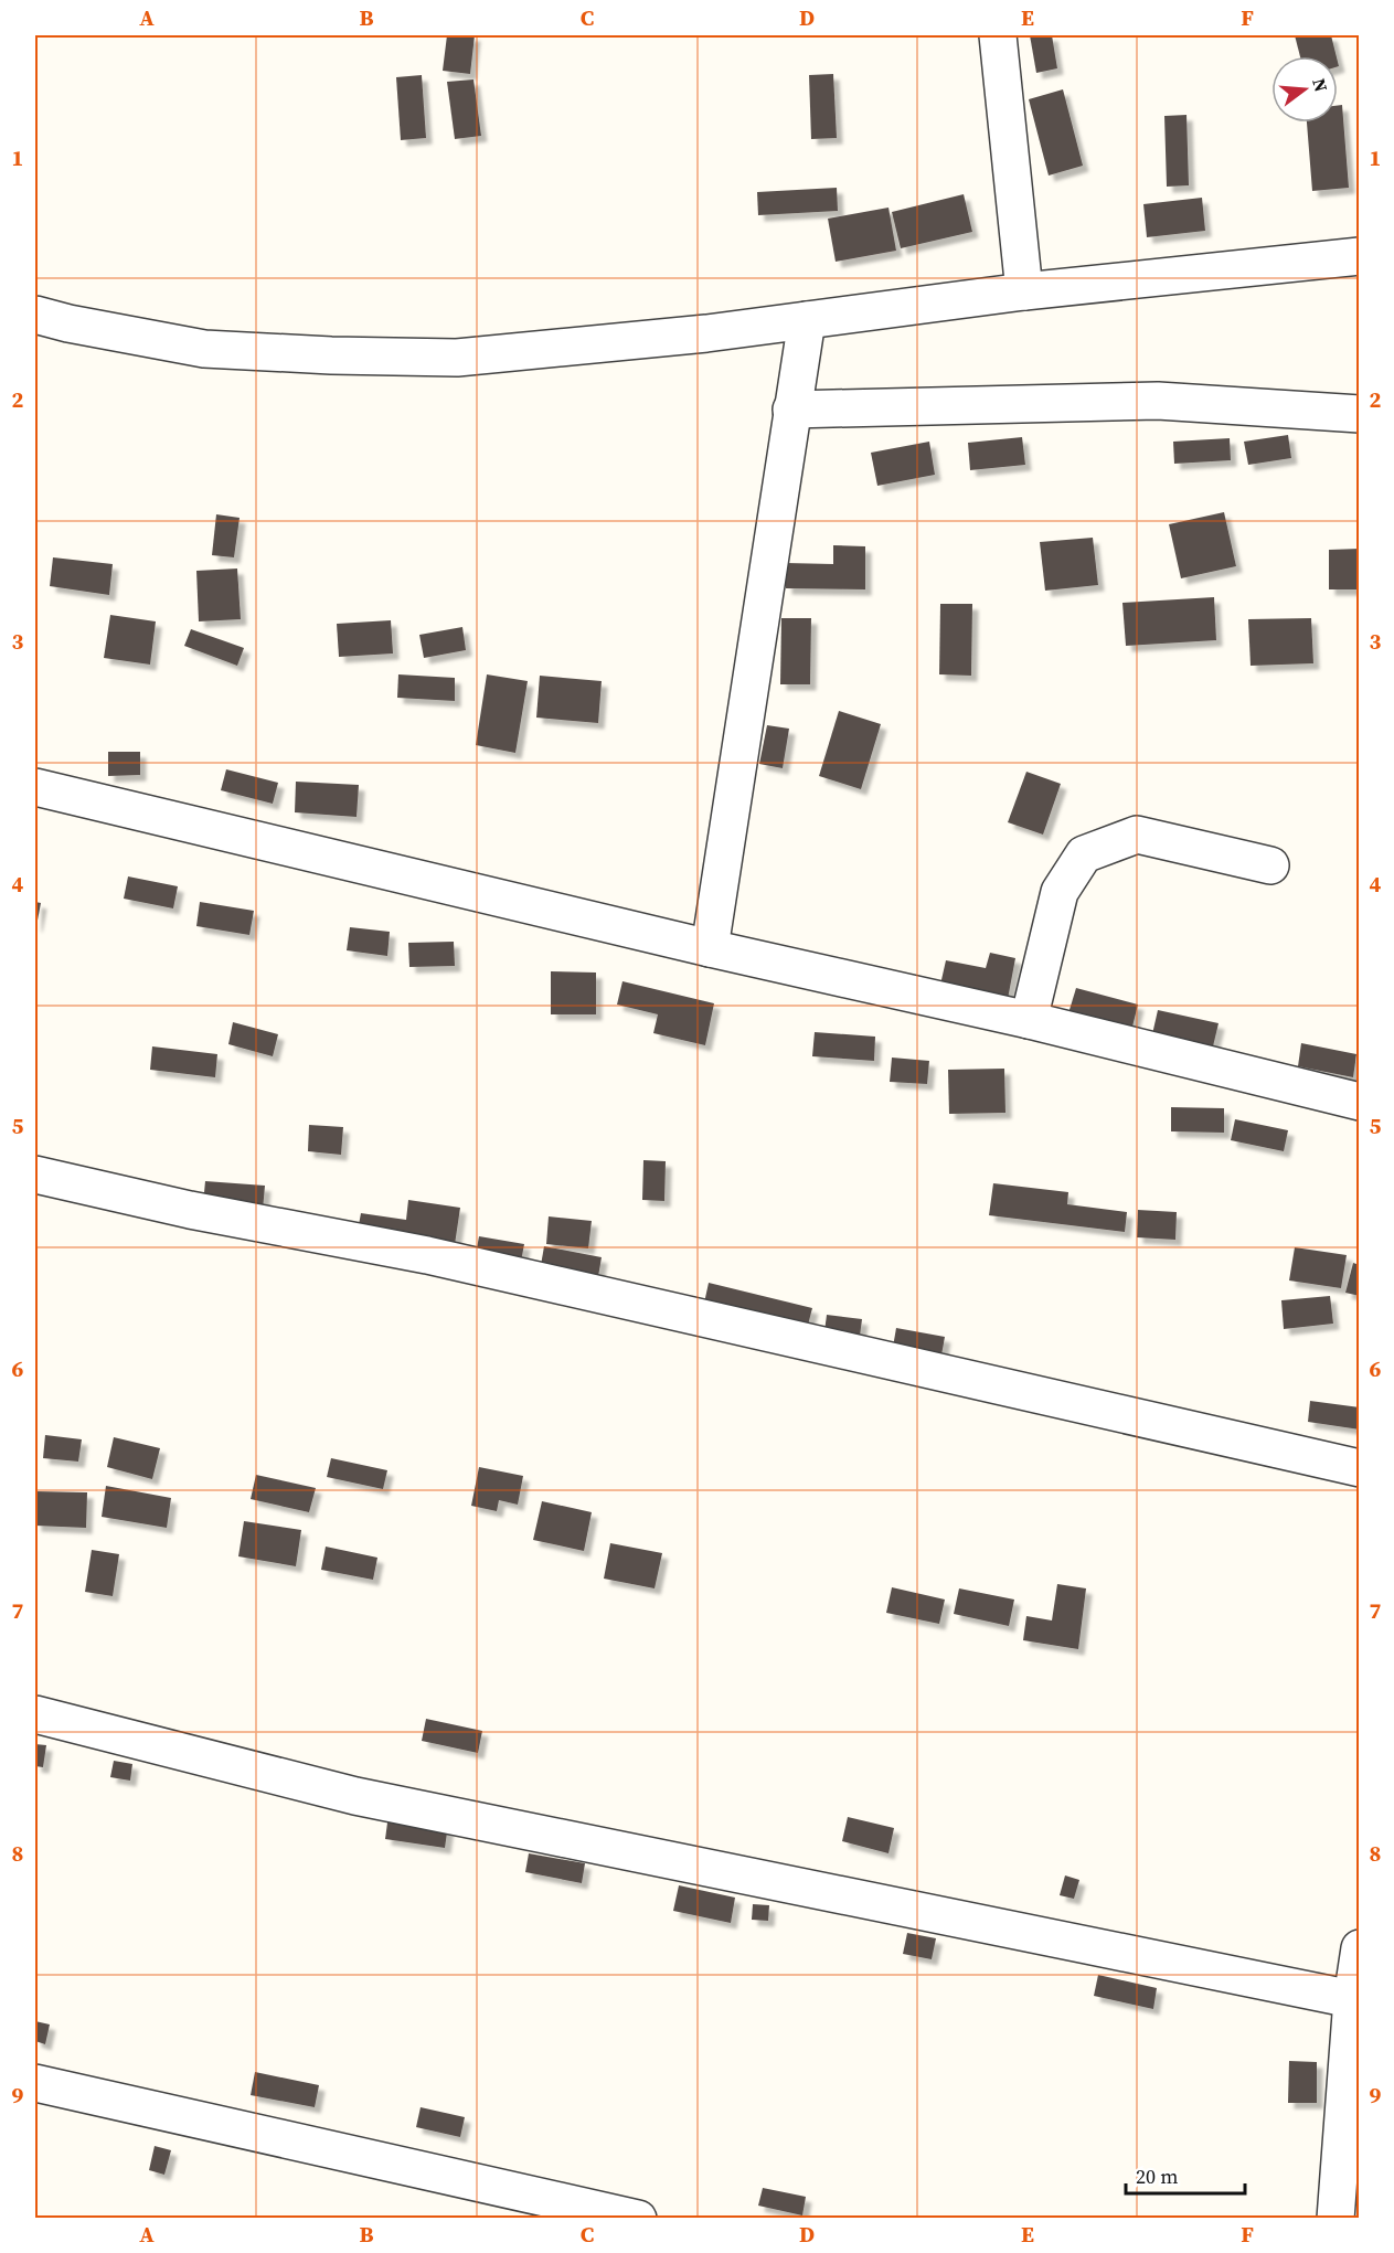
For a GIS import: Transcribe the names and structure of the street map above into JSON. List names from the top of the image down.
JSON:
{
  "scale_bar": "20 m",
  "north": "right",
  "grid": {
    "columns": [
      "A",
      "B",
      "C",
      "D",
      "E",
      "F"
    ],
    "rows": [
      "1",
      "2",
      "3",
      "4",
      "5",
      "6",
      "7",
      "8",
      "9"
    ]
  }
}
